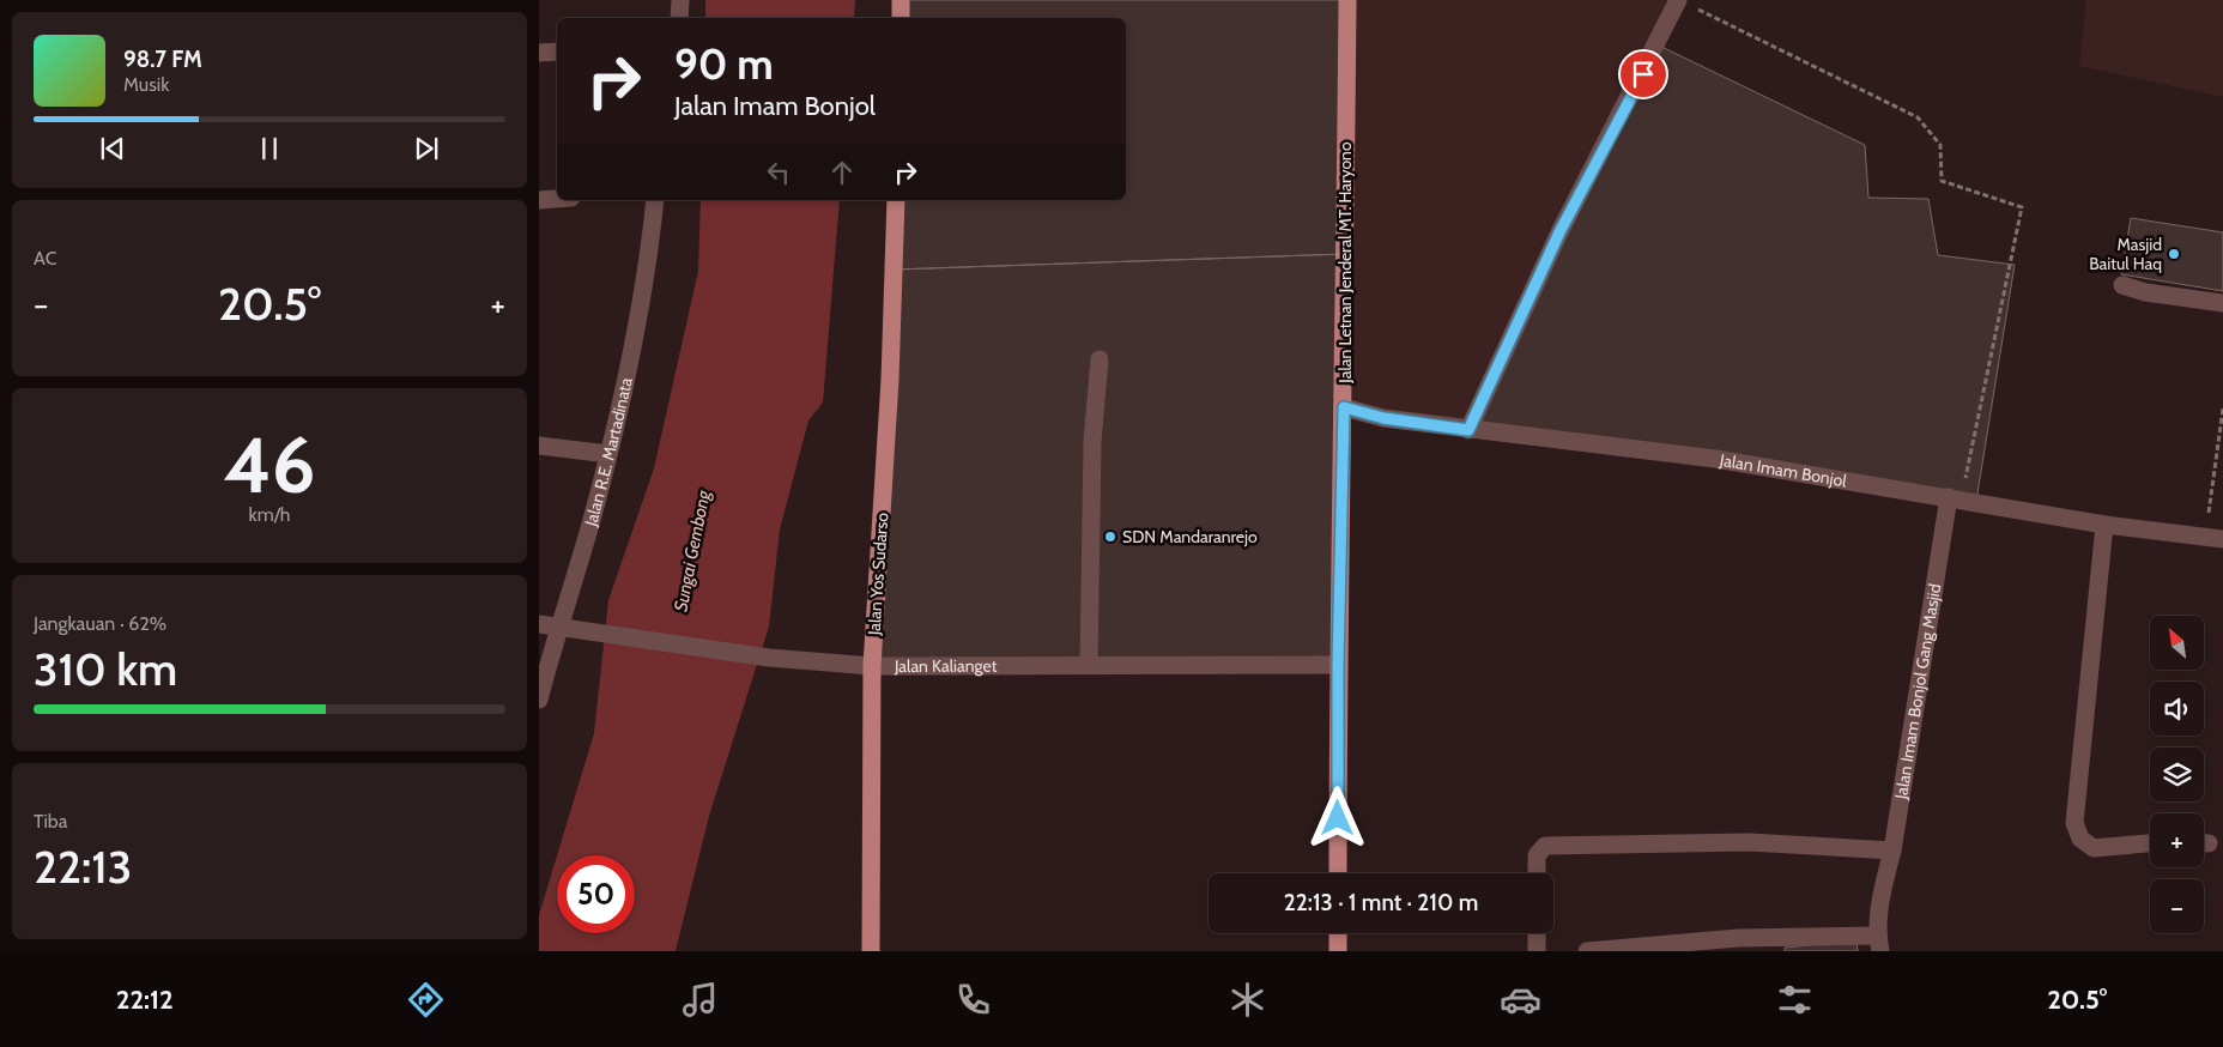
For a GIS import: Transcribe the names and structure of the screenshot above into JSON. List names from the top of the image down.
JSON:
{
  "streets": {
    "main road": ["Jalan Letnan Jenderal MT. Haryono", "Jalan Yos Sudarso"],
    "street": [
      "Jalan R.E. Martadinata",
      "Jalan Imam Bonjol",
      "Jalan Kalianget",
      "Jalan Imam Bonjol Gang Masjid"
    ]
  },
  "crossings": [
    ["Jalan Letnan Jenderal MT. Haryono", "Jalan Imam Bonjol"],
    ["Jalan Letnan Jenderal MT. Haryono", "Jalan Kalianget"],
    ["Jalan R.E. Martadinata", "Jalan Kalianget"],
    ["Jalan Imam Bonjol", "Jalan Imam Bonjol Gang Masjid"],
    ["Jalan Yos Sudarso", "Jalan Kalianget"]
  ],
  "water": ["Sungai Gembong"],
  "places": ["Masjid Baitul Haq", "SDN Mandaranrejo"],
  "north": "top left",
  "page": {
    "turn": ["90 m", "Jalan Imam Bonjol"],
    "song": ["98.7 FM", "Musik"],
    "tile": [
      "AC",
      ["46", "km/h"],
      ["Jangkauan · 62%", "310 km"],
      ["Tiba", "22:13"]
    ],
    "heat": ["−", "20.5°", "+"],
    "map_buttons": ["+", "−"],
    "limit": "50",
    "trip": "22:13 · 1 mnt · 210 m",
    "tabs": ["22:12", "20.5°"]
  }
}
